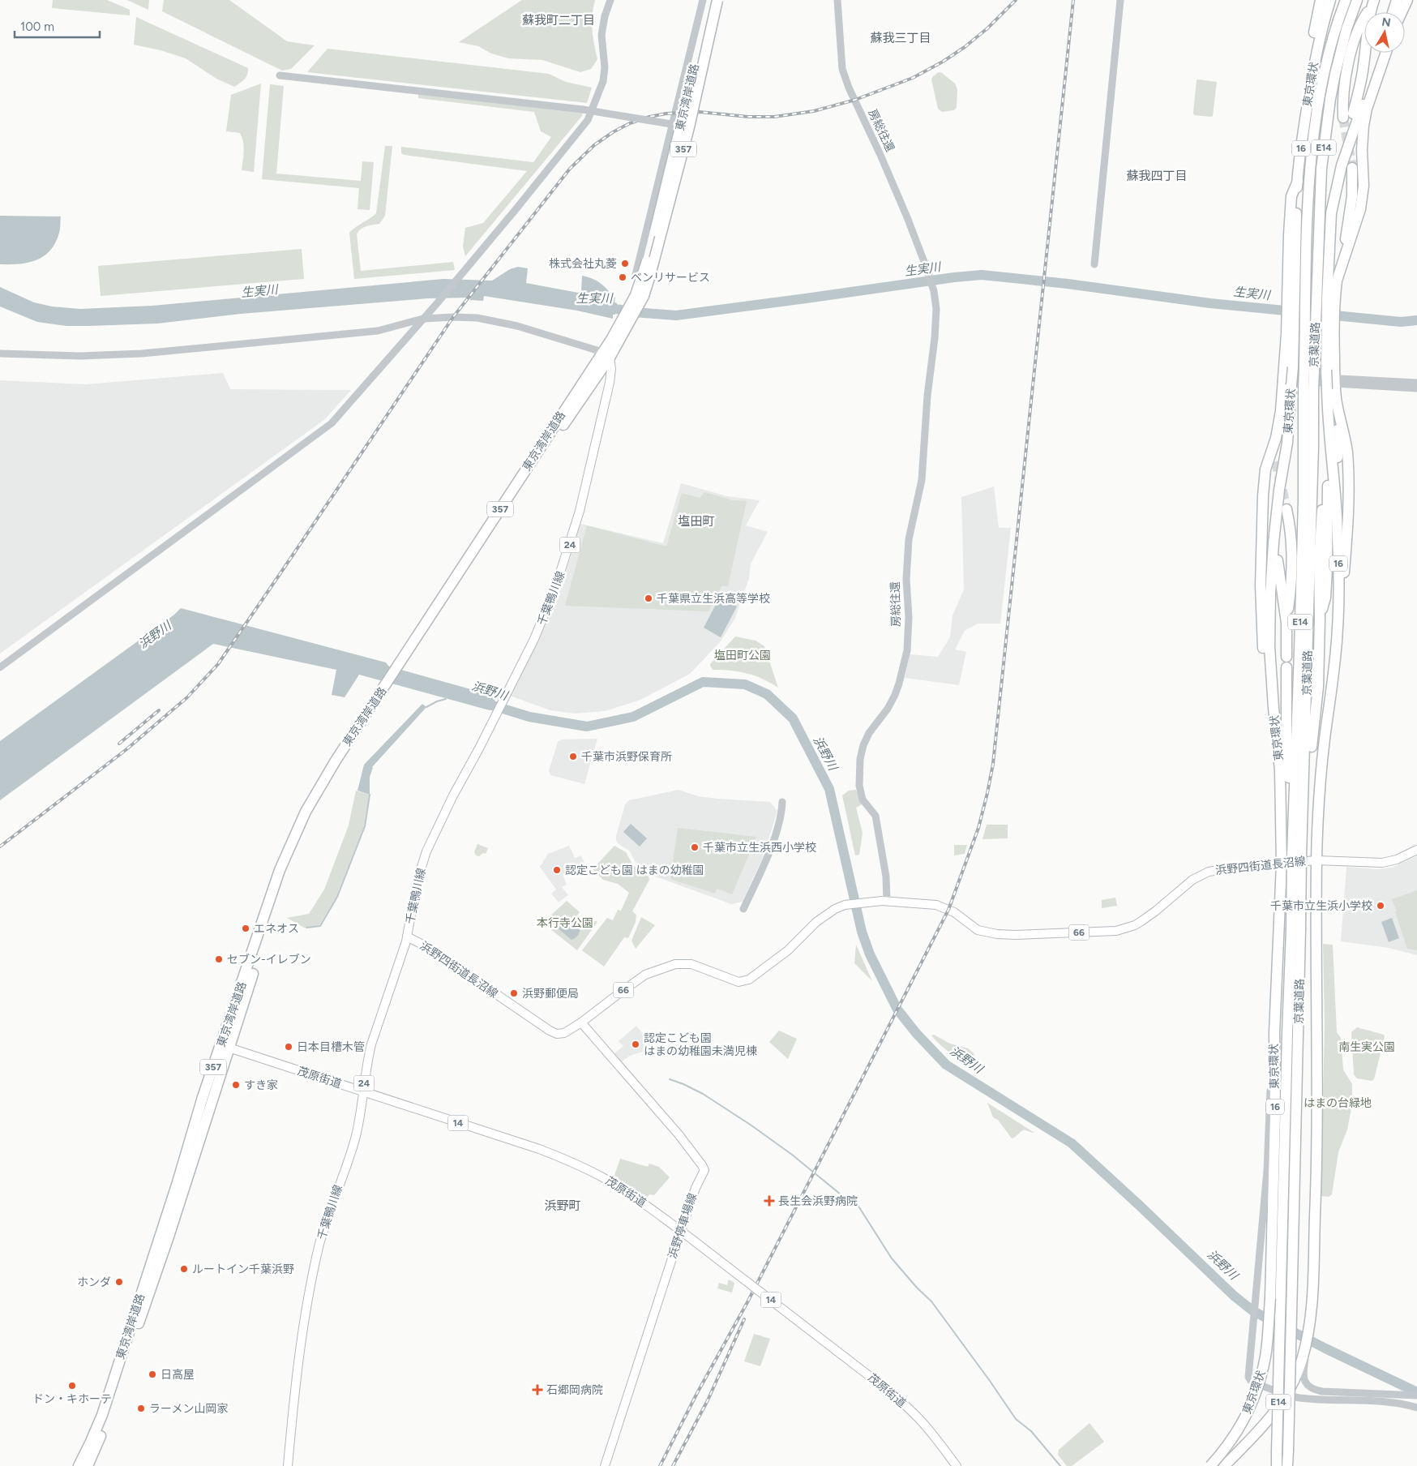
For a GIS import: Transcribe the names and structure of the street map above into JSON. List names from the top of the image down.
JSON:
{
  "streets": {
    "highway": [
      "東京環状",
      "東京湾岸道路",
      "E14",
      "16",
      "357",
      "京葉道路"
    ],
    "main road": [
      "24",
      "千葉鴨川線",
      "浜野四街道長沼線",
      "66",
      "茂原街道",
      "14",
      "浜野停車場線"
    ],
    "street": ["房総往還"]
  },
  "crossings": [
    ["東京環状", "京葉道路"],
    ["東京環状", "浜野四街道長沼線"],
    ["東京湾岸道路", "千葉鴨川線"],
    ["東京湾岸道路", "茂原街道"],
    ["房総往還", "浜野四街道長沼線"],
    ["千葉鴨川線", "浜野四街道長沼線"],
    ["千葉鴨川線", "茂原街道"],
    ["浜野四街道長沼線", "浜野停車場線"],
    ["茂原街道", "浜野停車場線"]
  ],
  "districts": [
    "蘇我町二丁目",
    "蘇我三丁目",
    "蘇我四丁目",
    "塩田町",
    "浜野町"
  ],
  "water": ["生実川", "浜野川"],
  "parks": [
    "塩田町公園",
    "本行寺公園",
    "南生実公園",
    "はまの台緑地"
  ],
  "places": {
    "other": [
      "株式会社丸菱",
      "ベンリサービス",
      "千葉県立生浜高等学校",
      "千葉市浜野保育所",
      "千葉市立生浜西小学校",
      "認定こども園 はまの幼稚園",
      "千葉市立生浜小学校",
      "エネオス",
      "セブン-イレブン",
      "浜野郵便局",
      "認定こども園 はまの幼稚園未満児棟",
      "日本目槽木管",
      "すき家",
      "ルートイン千葉浜野",
      "ホンダ",
      "日高屋",
      "ドン・キホーテ",
      "ラーメン山岡家"
    ],
    "health": ["長生会浜野病院", "石郷岡病院"]
  },
  "scale_bar": "100 m",
  "north": "top"
}
